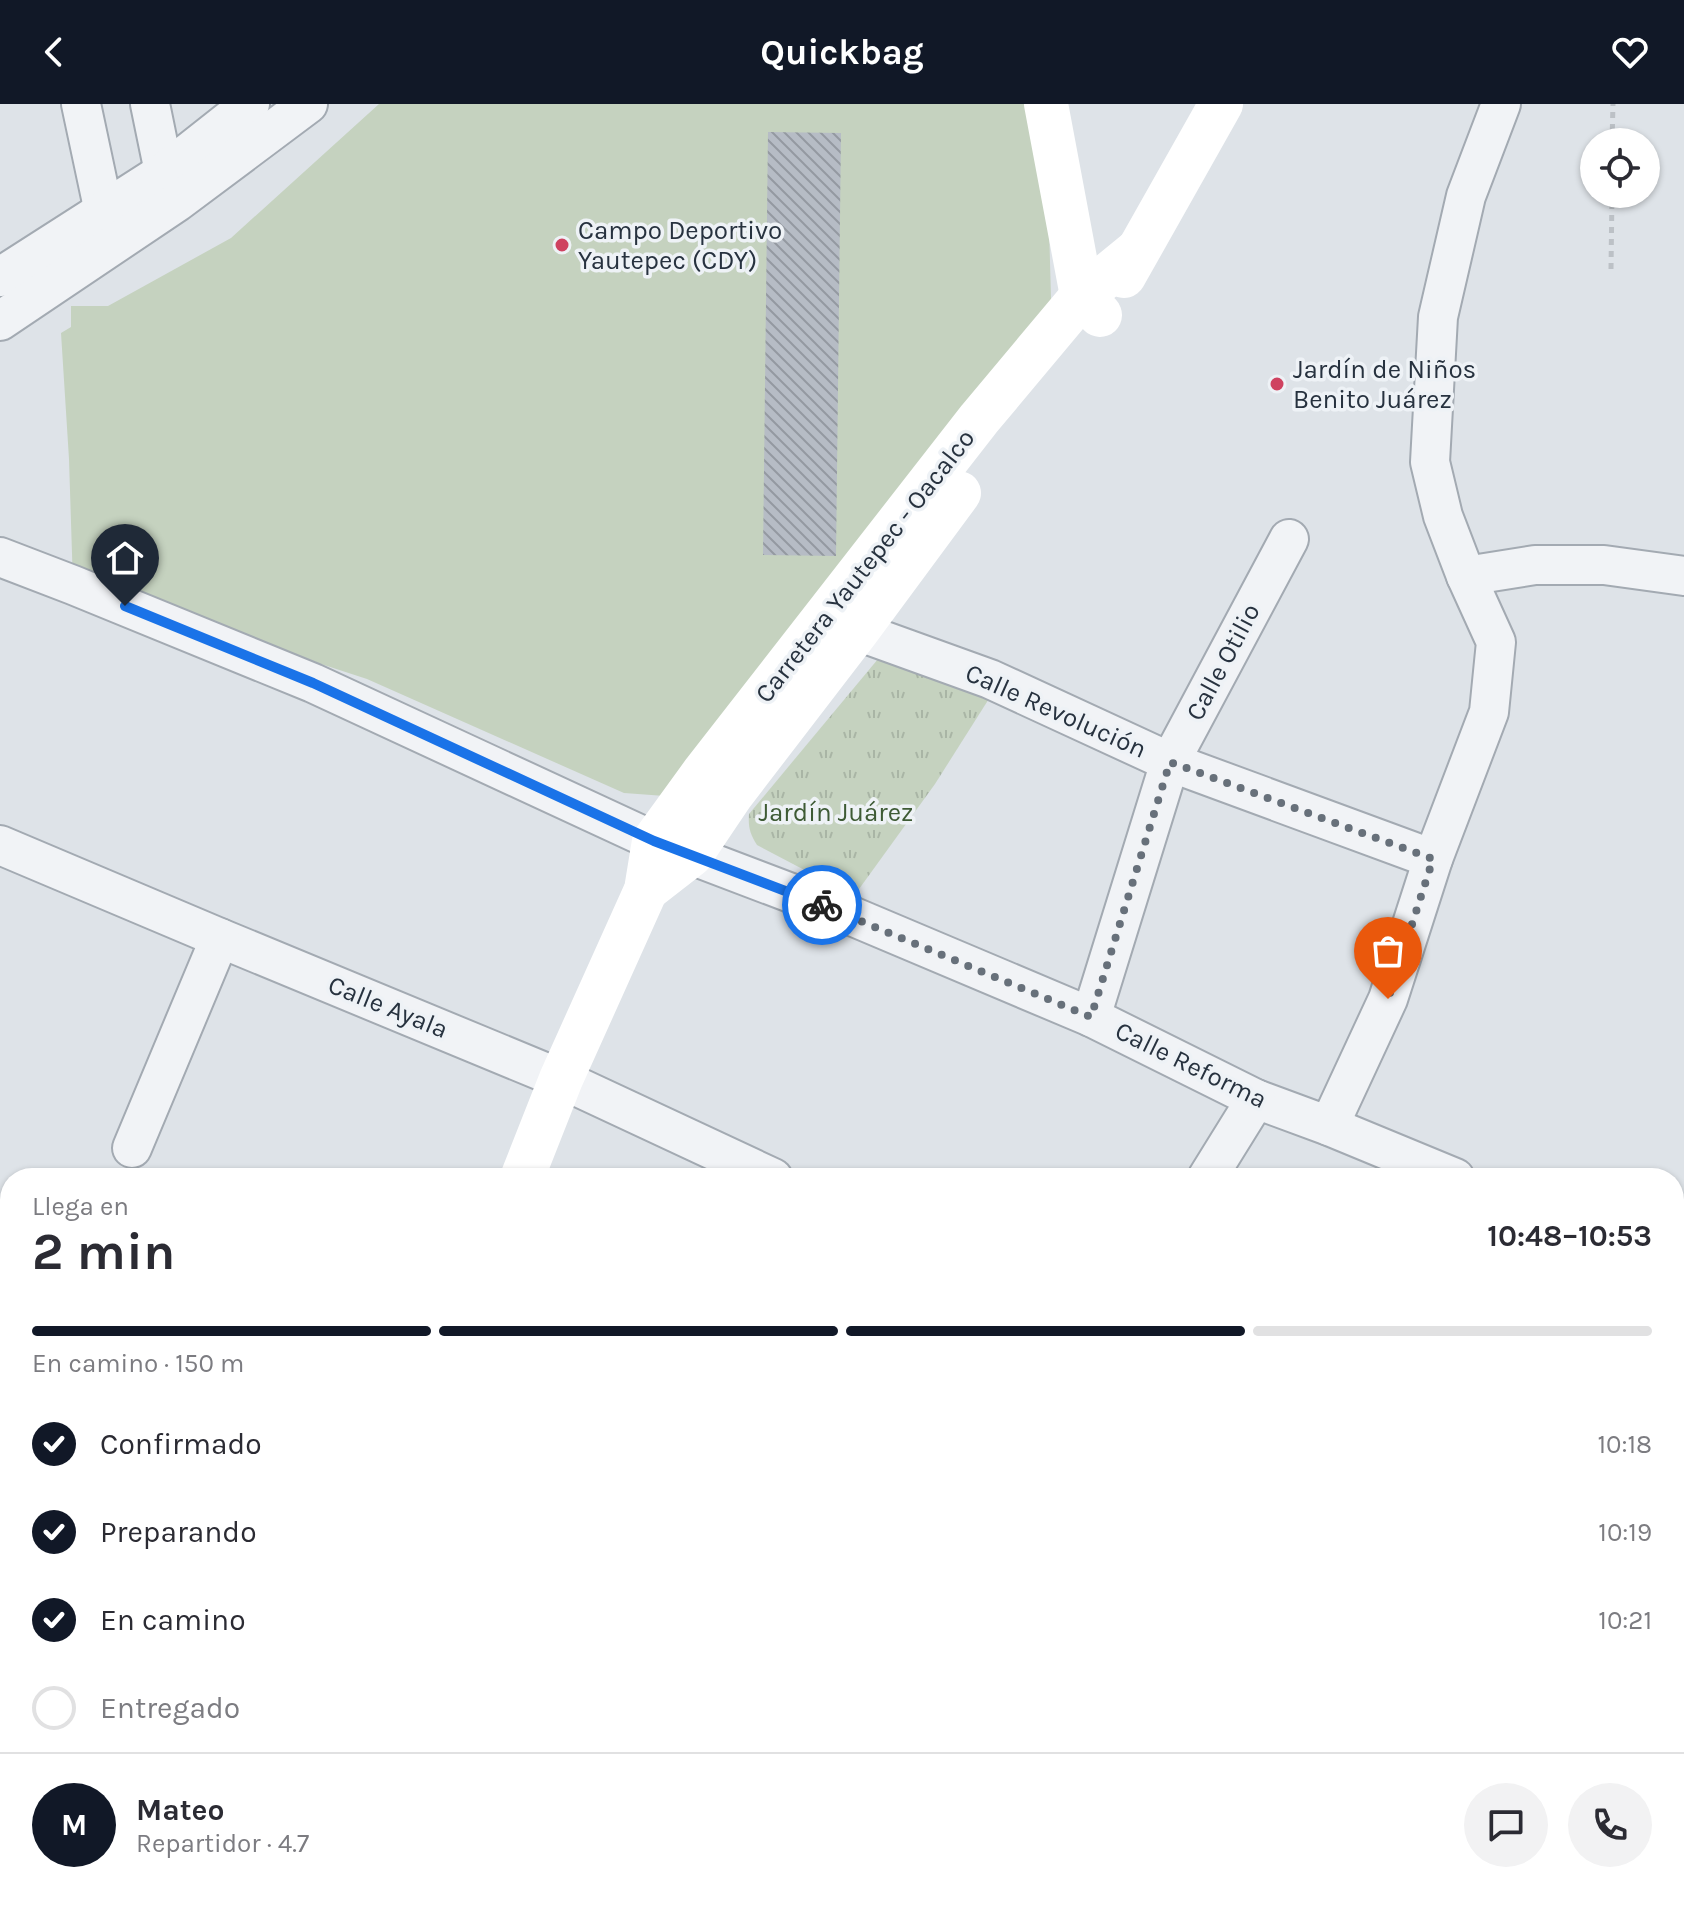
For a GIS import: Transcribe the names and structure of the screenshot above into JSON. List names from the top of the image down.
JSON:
{
  "streets": {
    "main road": ["Carretera Yautepec - Oacalco"],
    "street": [
      "Calle Otilio",
      "Calle Revolución",
      "Calle Ayala",
      "Calle Reforma"
    ]
  },
  "crossings": [
    ["Carretera Yautepec - Oacalco", "Calle Revolución"],
    ["Carretera Yautepec - Oacalco", "Calle Reforma"],
    ["Calle Otilio", "Calle Revolución"],
    ["Calle Otilio", "Calle Reforma"]
  ],
  "parks": ["Jardín Juárez"],
  "places": ["Campo Deportivo Yautepec (CDY)", "Jardín de Niños Benito Juárez"],
  "page": {
    "header": "Quickbag",
    "heading": ["2 min", "Llega en", "10:48–10:53"],
    "panel": ["Mateo", "Repartidor · 4.7"],
    "bar": "En camino · 150 m",
    "list": [
      ["Confirmado", "10:18"],
      ["Preparando", "10:19"],
      ["En camino", "10:21"],
      "Entregado"
    ],
    "round": "M"
  }
}
